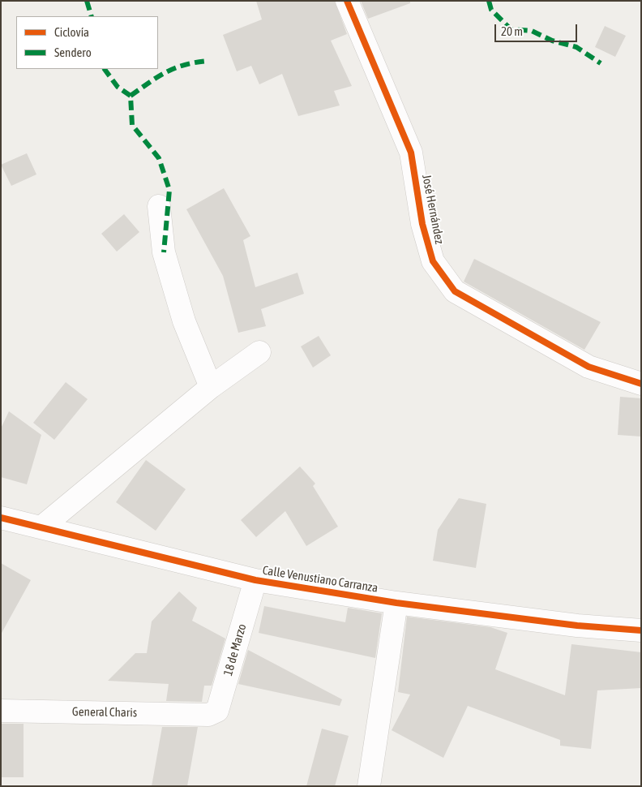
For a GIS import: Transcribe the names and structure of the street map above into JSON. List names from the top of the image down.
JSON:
{
  "streets": {
    "street": [
      "José Hernández",
      "Calle Venustiano Carranza",
      "18 de Marzo",
      "General Charis"
    ]
  },
  "crossings": [
    ["Calle Venustiano Carranza", "18 de Marzo"],
    ["18 de Marzo", "General Charis"]
  ],
  "legend": ["Ciclovía", "Sendero"],
  "scale_bar": "20 m"
}
